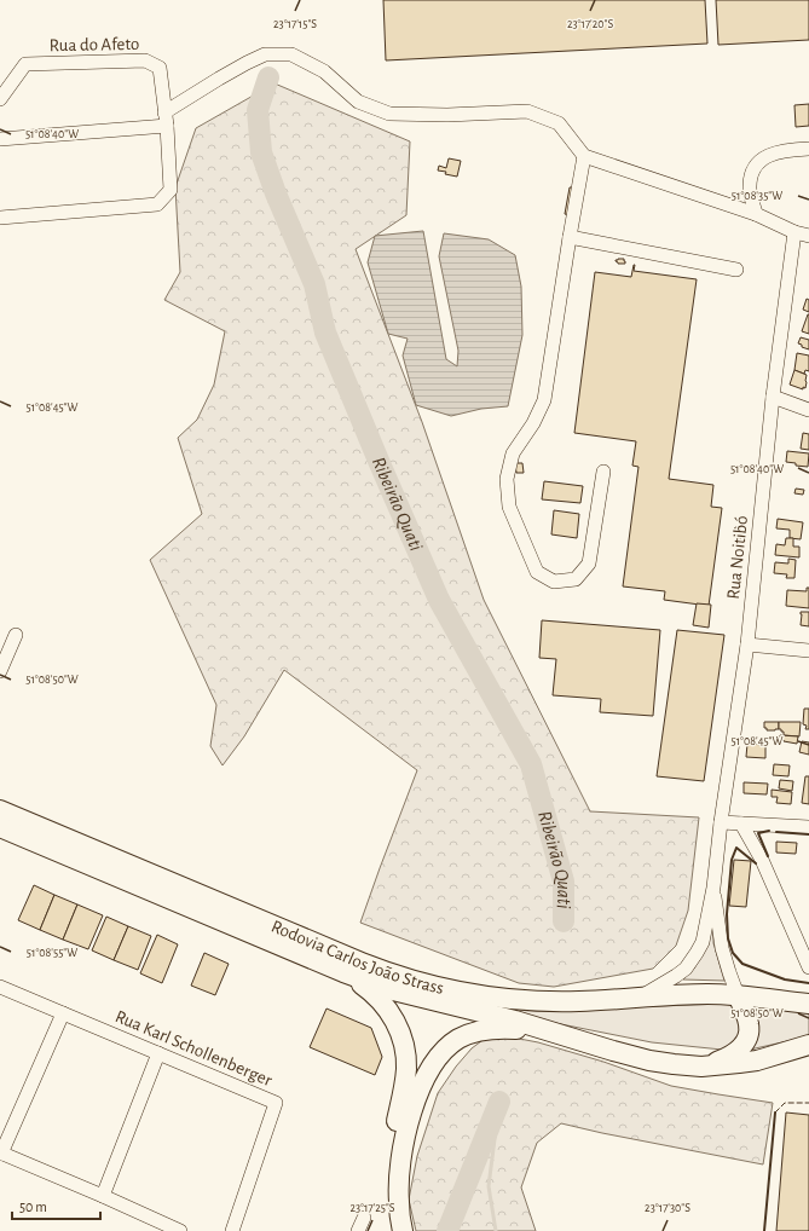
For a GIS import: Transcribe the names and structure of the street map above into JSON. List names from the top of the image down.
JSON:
{
  "streets": {
    "highway": ["Rodovia Carlos João Strass"],
    "street": ["Rua do Afeto", "Rua Noitibó", "Rua Karl Schollenberger"]
  },
  "crossings": [
    ["Rua Noitibó", "Rodovia Carlos João Strass"]
  ],
  "water": ["Ribeirão Quati"],
  "scale_bar": "50 m",
  "coordinates": [
    "23°17'15\"S",
    "23°17'20\"S",
    "51°08'40\"W",
    "51°08'35\"W",
    "51°08'45\"W",
    "51°08'50\"W",
    "51°08'55\"W",
    "23°17'25\"S",
    "23°17'30\"S"
  ]
}
